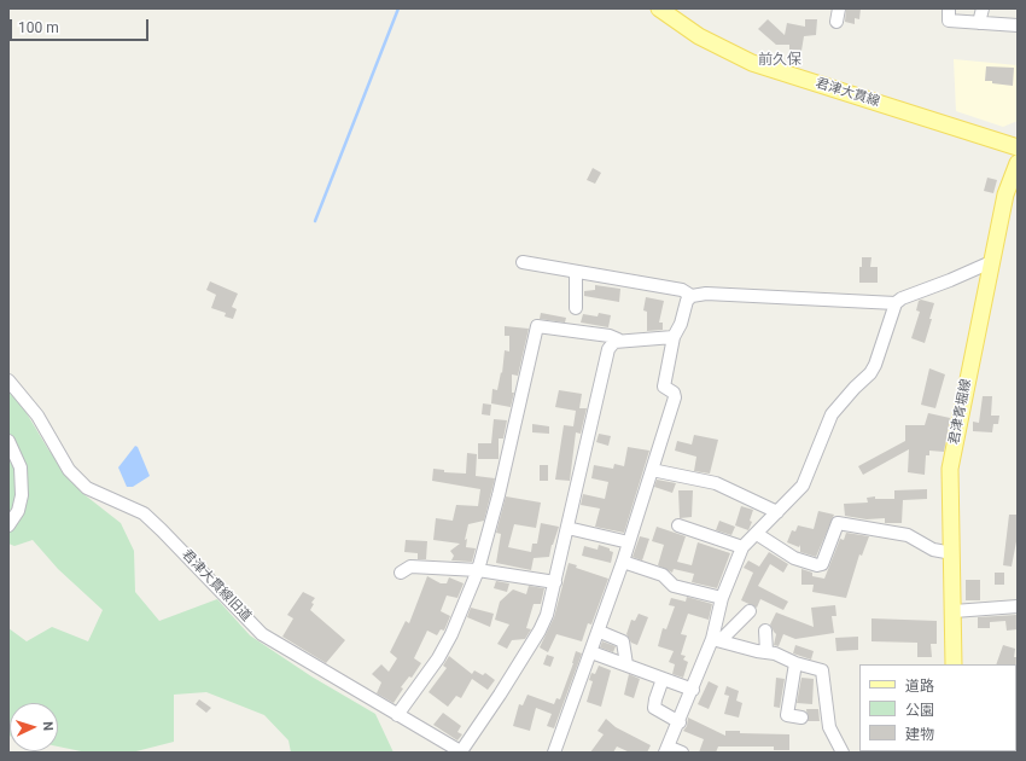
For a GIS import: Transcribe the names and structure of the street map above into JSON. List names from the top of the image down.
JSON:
{
  "streets": {
    "main road": ["君津大貫線", "君津青堀線"],
    "street": ["君津大貫線旧道"]
  },
  "districts": ["前久保"],
  "legend": ["道路", "公園", "建物"],
  "scale_bar": "100 m",
  "north": "right"
}
